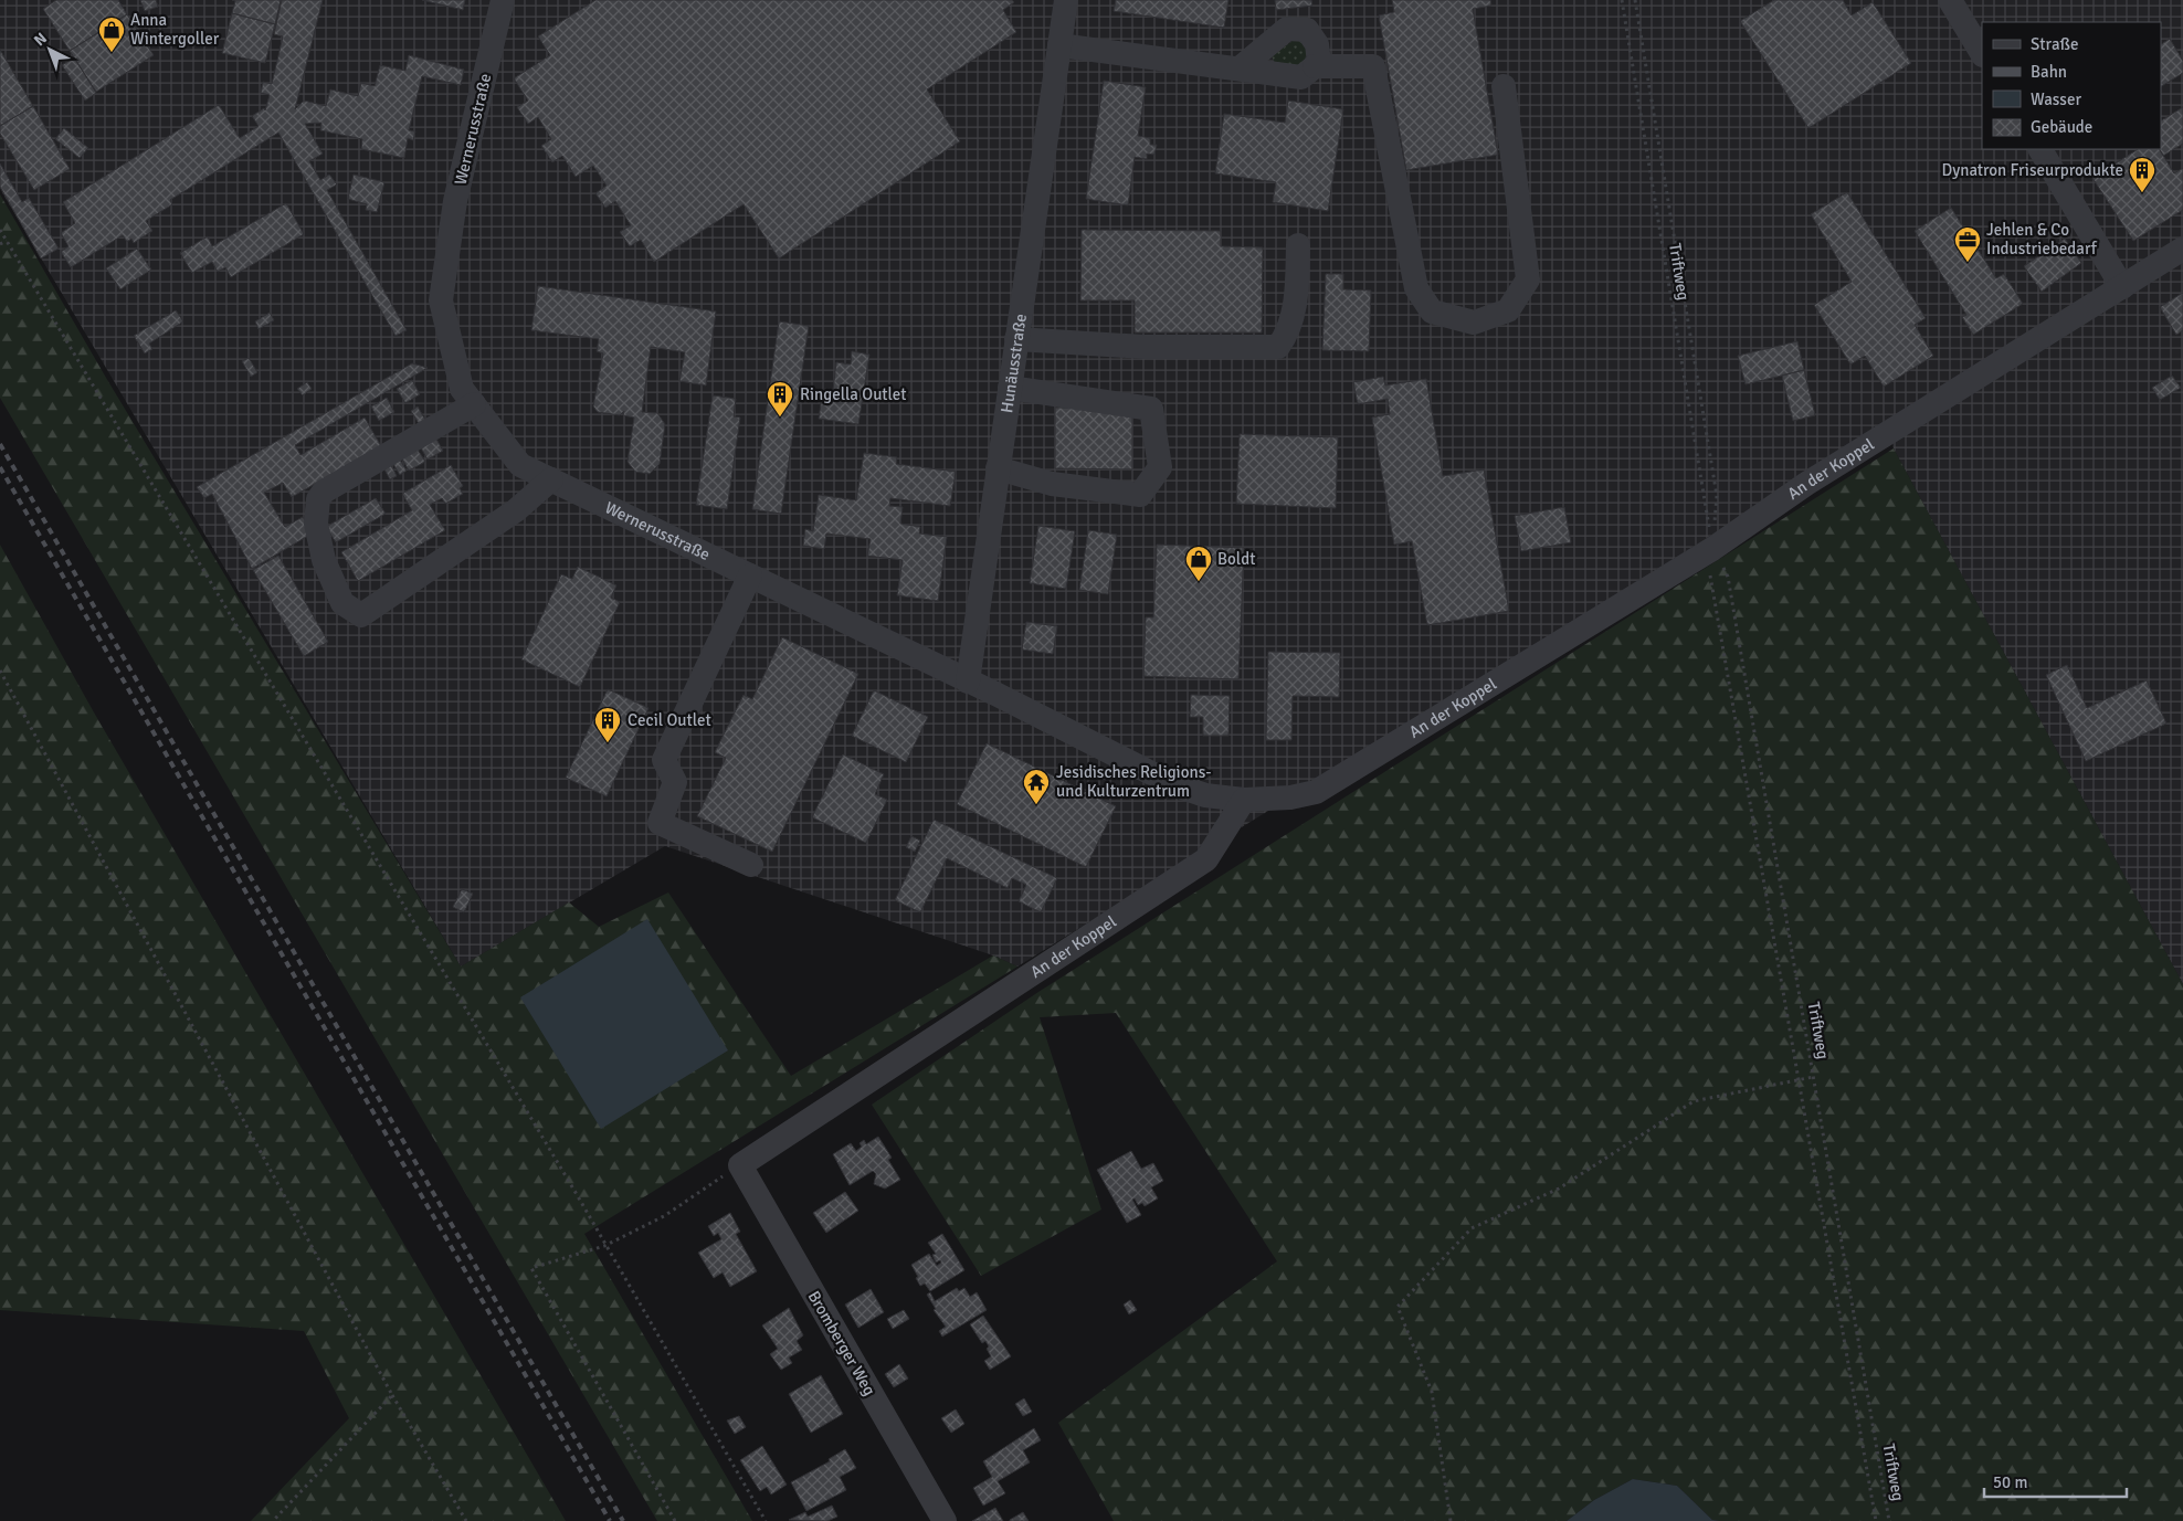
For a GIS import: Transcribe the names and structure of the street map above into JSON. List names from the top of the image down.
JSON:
{
  "streets": {
    "street": [
      "Wernerusstraße",
      "Hunäusstraße",
      "An der Koppel",
      "Bromberger Weg"
    ],
    "path": ["Triftweg"]
  },
  "crossings": [
    ["Wernerusstraße", "Hunäusstraße"],
    ["Wernerusstraße", "An der Koppel"],
    ["Triftweg", "An der Koppel"],
    ["An der Koppel", "Bromberger Weg"]
  ],
  "places": {
    "shop": ["Anna Wintergoller", "Boldt"],
    "building": ["Dynatron Friseurprodukte", "Ringella Outlet", "Cecil Outlet"],
    "office": ["Jehlen & Co Industriebedarf"],
    "temple": ["Jesidisches Religions- und Kulturzentrum"]
  },
  "legend": [
    "Straße",
    "Bahn",
    "Wasser",
    "Gebäude"
  ],
  "scale_bar": "50 m",
  "north": "top left"
}
